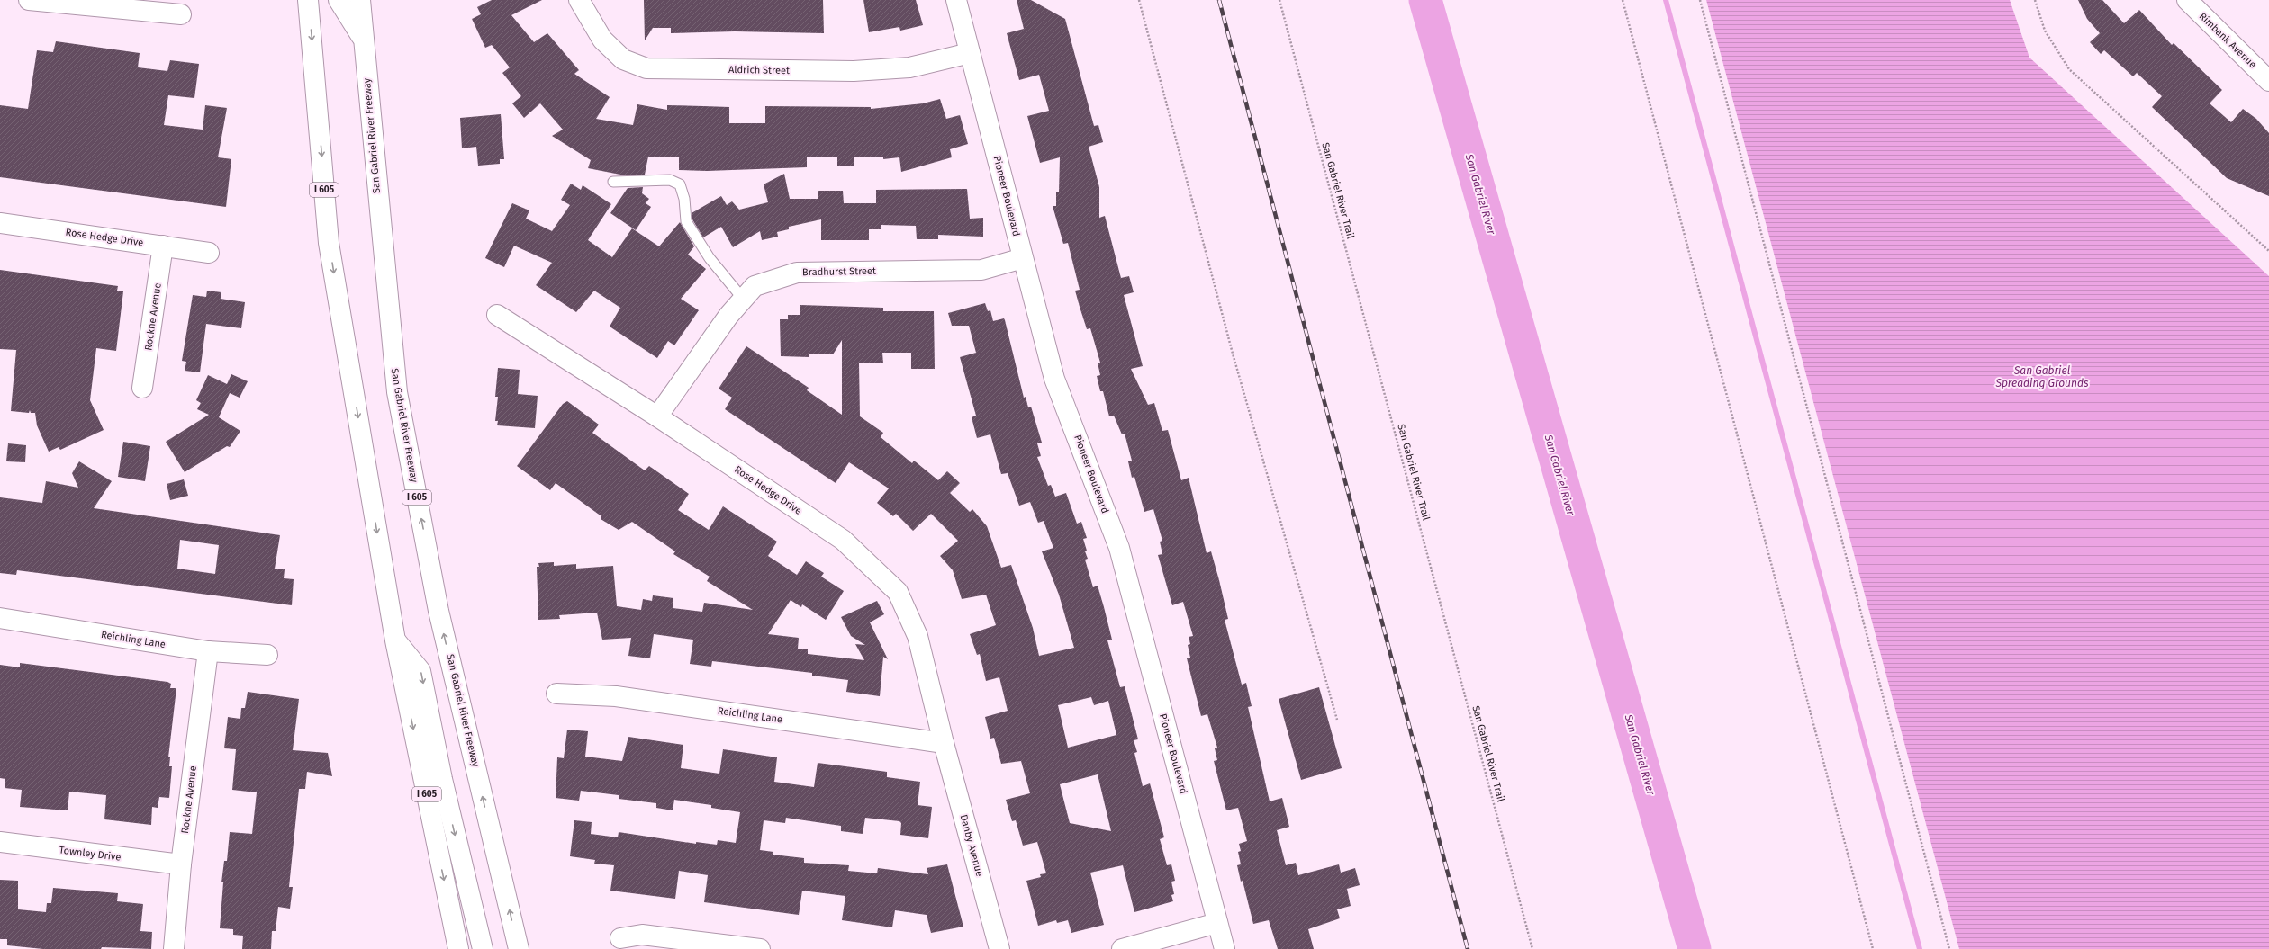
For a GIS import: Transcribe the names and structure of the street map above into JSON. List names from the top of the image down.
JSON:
{
  "streets": {
    "main road": [
      "Rimbank Avenue",
      "Aldrich Street",
      "San Gabriel River Freeway",
      "I 605",
      "Pioneer Boulevard",
      "Rose Hedge Drive",
      "Bradhurst Street",
      "Rockne Avenue",
      "Reichling Lane",
      "Danby Avenue",
      "Townley Drive"
    ],
    "path": ["San Gabriel River Trail"]
  },
  "crossings": [
    ["Aldrich Street", "Pioneer Boulevard"],
    ["Pioneer Boulevard", "Bradhurst Street"],
    ["Rose Hedge Drive", "Bradhurst Street"],
    ["Rose Hedge Drive", "Rockne Avenue"],
    ["Rose Hedge Drive", "Reichling Lane"],
    ["Rose Hedge Drive", "Danby Avenue"],
    ["Rockne Avenue", "Reichling Lane"],
    ["Rockne Avenue", "Townley Drive"],
    ["Reichling Lane", "Danby Avenue"]
  ],
  "water": ["San Gabriel River", "San Gabriel Spreading Grounds"]
}
